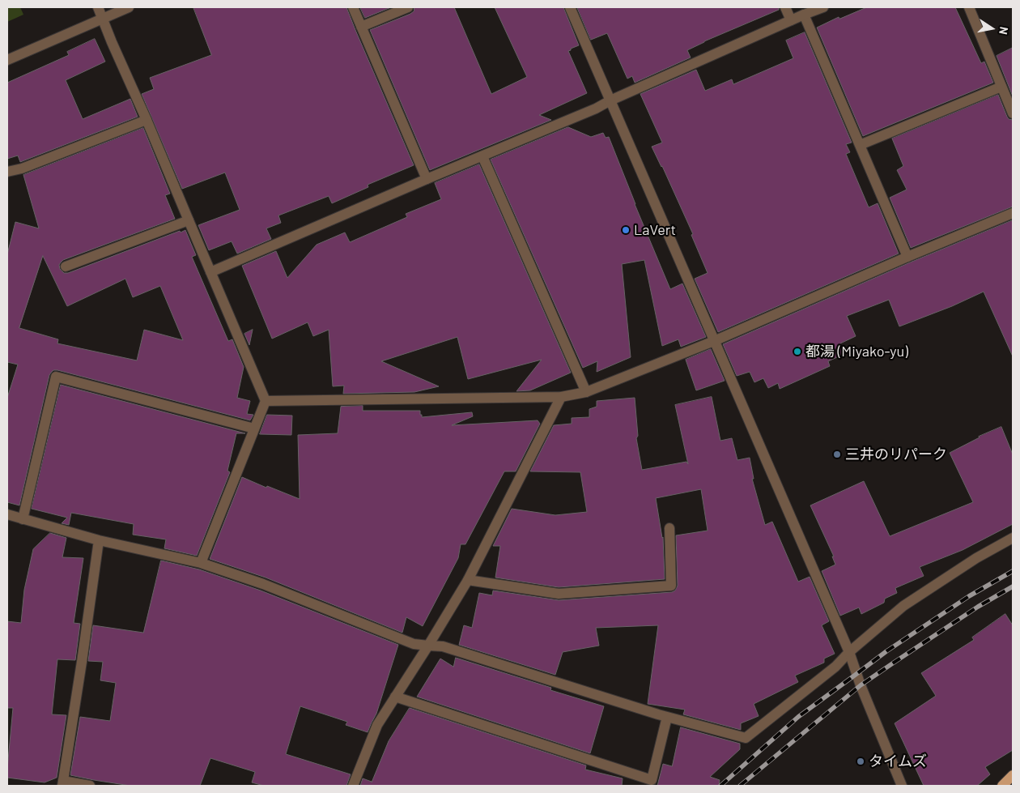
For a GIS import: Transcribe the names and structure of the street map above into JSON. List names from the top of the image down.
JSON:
{
  "places": [
    "LaVert",
    "都湯 (Miyako-yu)",
    "三井のリパーク",
    "タイムズ"
  ],
  "north": "right"
}
